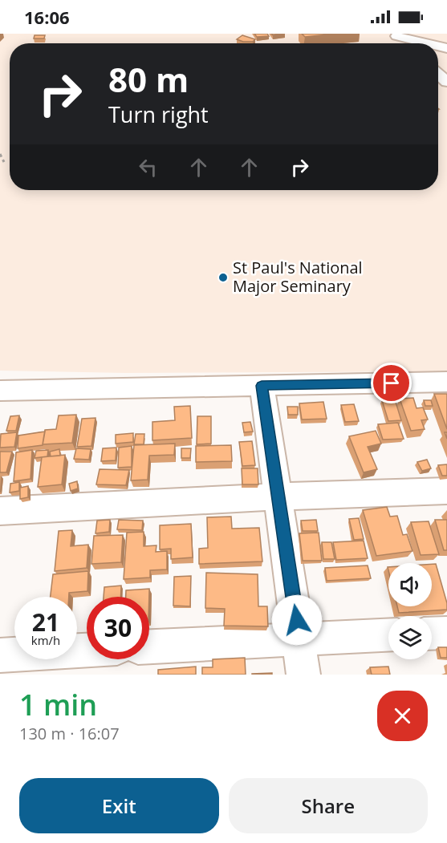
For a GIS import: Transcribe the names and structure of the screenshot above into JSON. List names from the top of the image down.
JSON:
{
  "places": ["St Paul's National Major Seminary"],
  "page": {
    "status": "16:06",
    "turn": ["80 m", "Turn right"],
    "speed": "21 km/h",
    "limit": "30",
    "heading": ["1 min", "130 m · 16:07"],
    "buttons": ["Exit", "Share"]
  }
}
